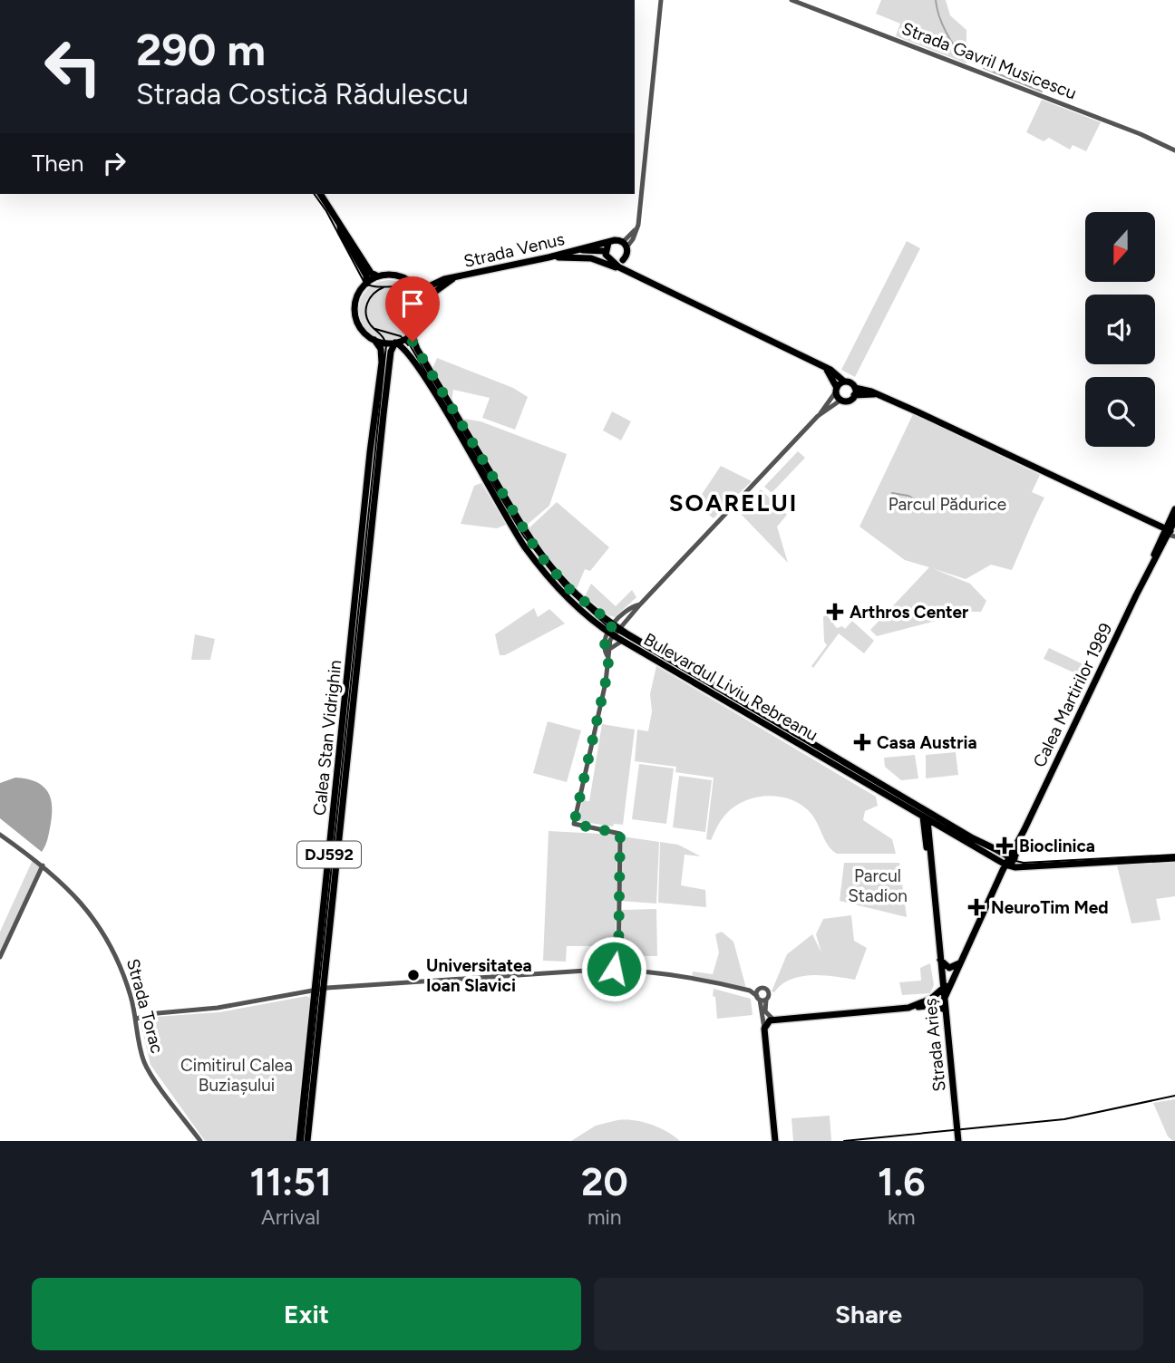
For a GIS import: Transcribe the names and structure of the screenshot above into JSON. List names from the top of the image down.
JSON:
{
  "streets": {
    "main road": [
      "Strada Venus",
      "Bulevardul Liviu Rebreanu",
      "Calea Martirilor 1989",
      "Calea Stan Vidrighin",
      "DJ592",
      "Strada Arieș"
    ],
    "street": ["Strada Gavril Musicescu", "Strada Torac"]
  },
  "crossings": [
    ["Strada Venus", "Bulevardul Liviu Rebreanu"],
    ["Strada Venus", "Calea Stan Vidrighin"],
    ["Strada Venus", "DJ592"],
    ["Bulevardul Liviu Rebreanu", "Calea Martirilor 1989"],
    ["Bulevardul Liviu Rebreanu", "Calea Stan Vidrighin"],
    ["Bulevardul Liviu Rebreanu", "DJ592"],
    ["Bulevardul Liviu Rebreanu", "Strada Arieș"],
    ["Calea Martirilor 1989", "Strada Arieș"],
    ["Calea Stan Vidrighin", "DJ592"]
  ],
  "districts": ["SOARELUI"],
  "parks": ["Parcul Pădurice", "Parcul Stadion", "Cimitirul Calea Buziașului"],
  "places": {
    "health": [
      "Arthros Center",
      "Casa Austria",
      "Bioclinica",
      "NeuroTim Med"
    ],
    "other": ["Universitatea Ioan Slavici"]
  },
  "north": "bottom",
  "page": {
    "turn": ["290 m", "Strada Costică Rădulescu"],
    "then": "Then",
    "eta": [
      "11:51",
      "Arrival",
      "20",
      "min",
      "1.6",
      "km"
    ],
    "buttons": ["Exit", "Share"]
  }
}
